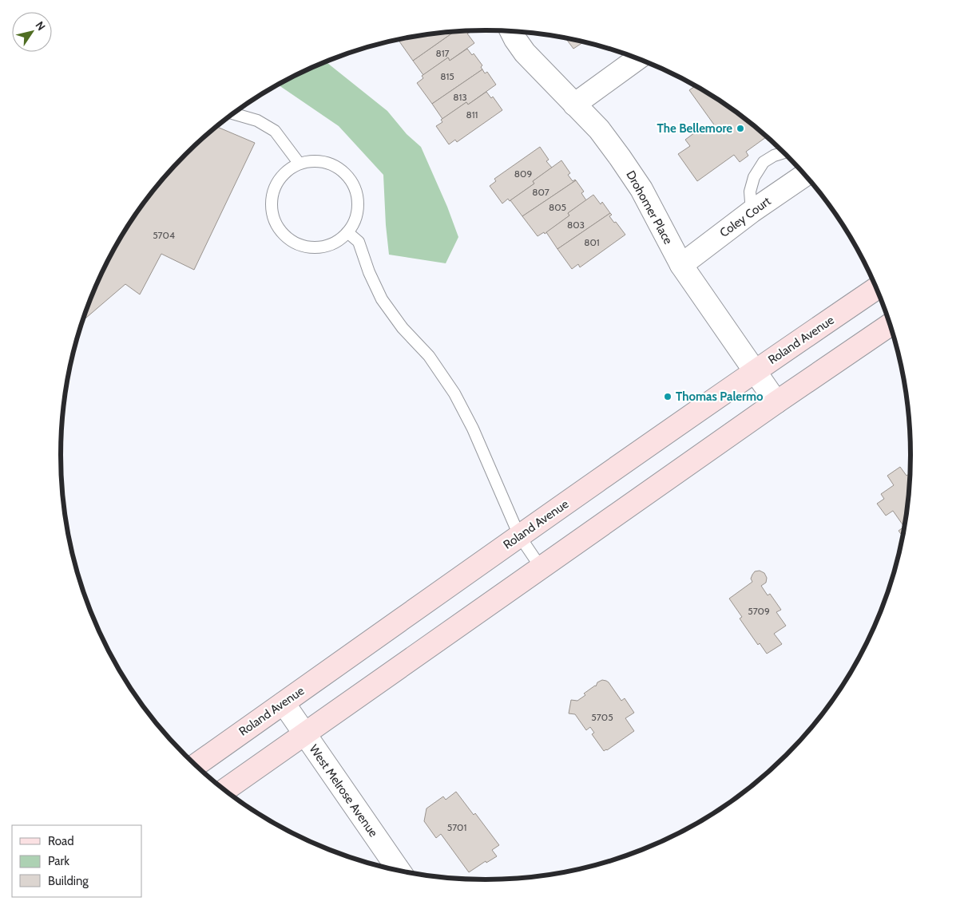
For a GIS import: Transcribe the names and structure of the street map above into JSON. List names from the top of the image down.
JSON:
{
  "streets": {
    "street": [
      "Drohomer Place",
      "Coley Court",
      "Roland Avenue",
      "West Melrose Avenue"
    ]
  },
  "crossings": [
    ["Drohomer Place", "Coley Court"],
    ["Drohomer Place", "Roland Avenue"],
    ["Roland Avenue", "West Melrose Avenue"]
  ],
  "places": ["The Bellemore", "Thomas Palermo"],
  "house_numbers": [
    "817",
    "815",
    "813",
    "811",
    "809",
    "807",
    "805",
    "803",
    "5704",
    "801",
    "5709",
    "5705",
    "5701"
  ],
  "legend": ["Road", "Park", "Building"],
  "north": "top right"
}
